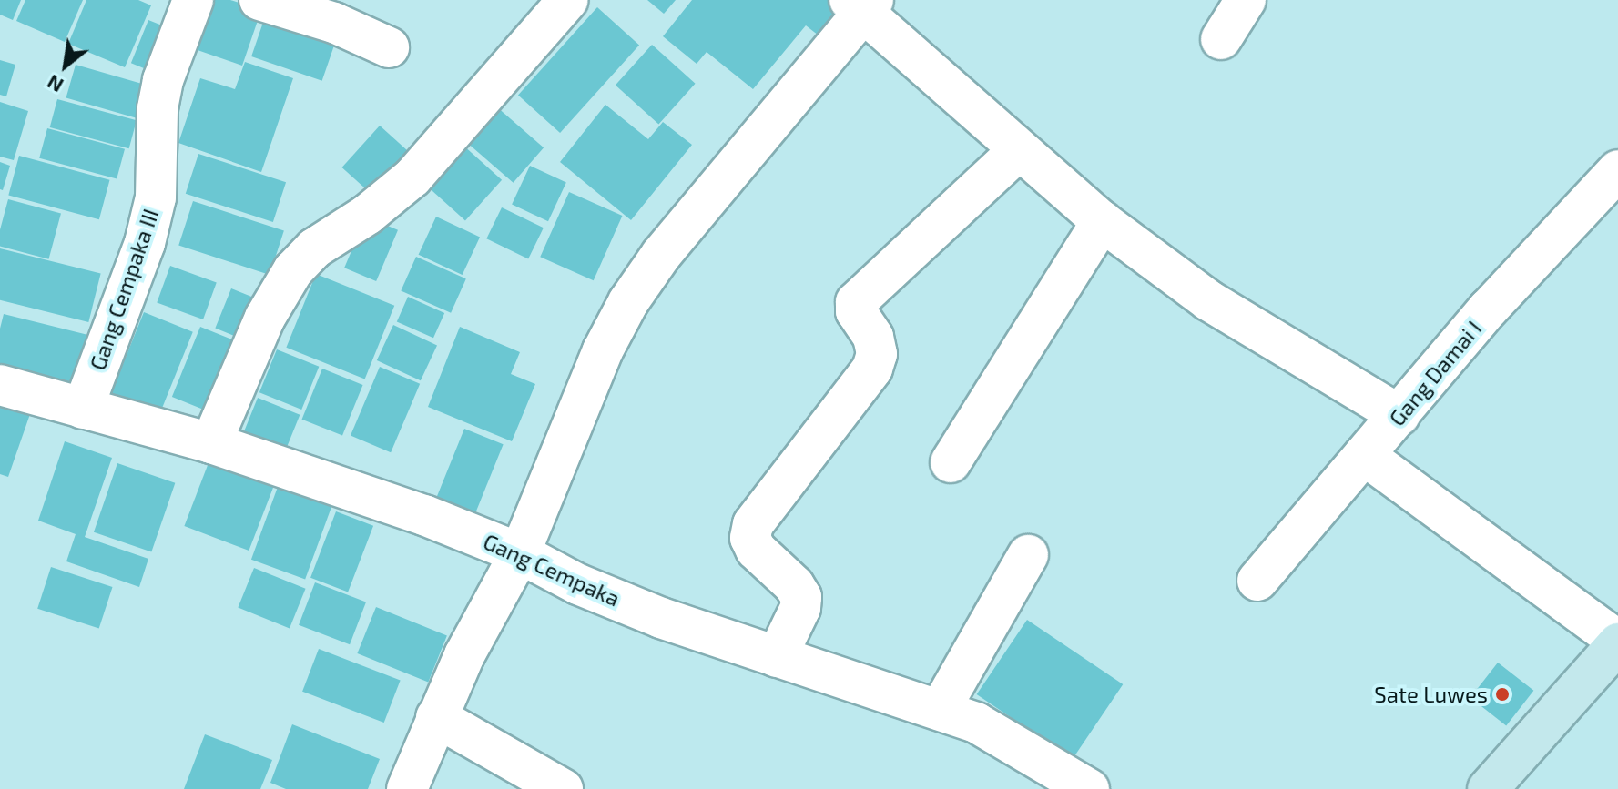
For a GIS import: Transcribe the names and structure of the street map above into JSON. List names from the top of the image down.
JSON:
{
  "streets": {
    "street": ["Gang Cempaka III", "Gang Damai I", "Gang Cempaka"]
  },
  "crossings": [
    ["Gang Cempaka III", "Gang Cempaka"]
  ],
  "places": ["Sate Luwes"],
  "north": "bottom left"
}
